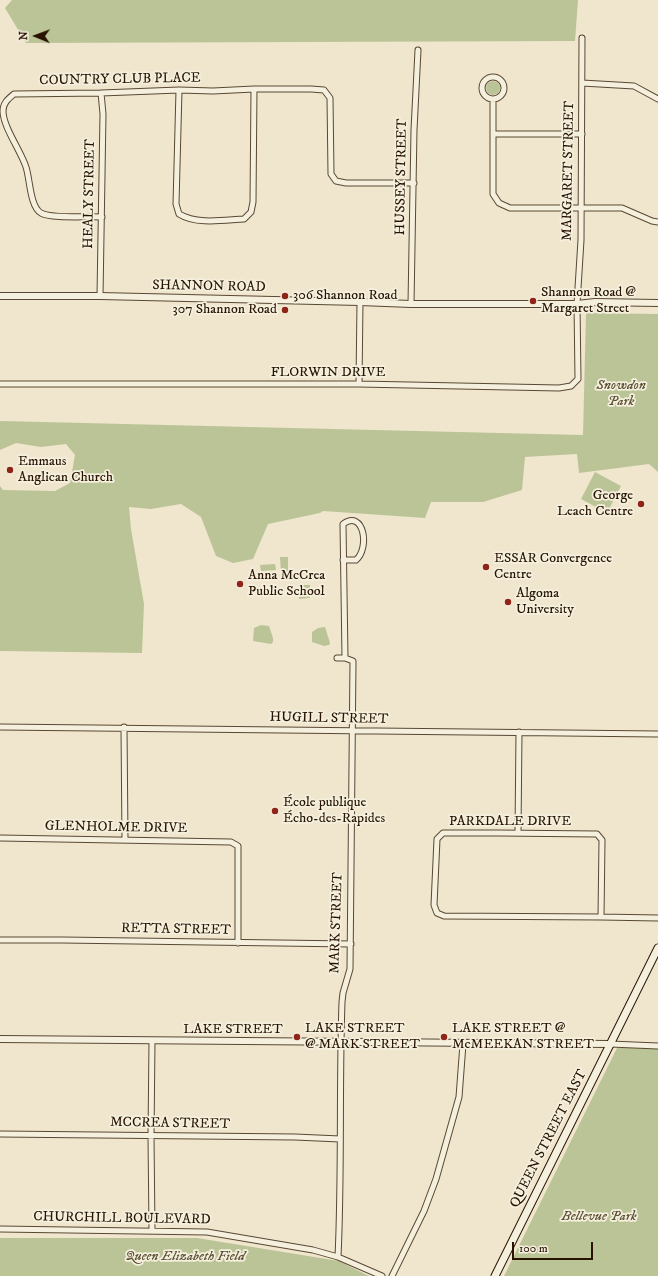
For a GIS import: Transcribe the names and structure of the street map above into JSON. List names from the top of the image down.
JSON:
{
  "streets": {
    "main road": ["QUEEN STREET EAST"],
    "street": [
      "COUNTRY CLUB PLACE",
      "MARGARET STREET",
      "HUSSEY STREET",
      "HEALY STREET",
      "SHANNON ROAD",
      "FLORWIN DRIVE",
      "HUGILL STREET",
      "PARKDALE DRIVE",
      "GLENHOLME DRIVE",
      "MARK STREET",
      "RETTA STREET",
      "LAKE STREET",
      "MCCREA STREET",
      "CHURCHILL BOULEVARD"
    ]
  },
  "crossings": [
    ["COUNTRY CLUB PLACE", "HUSSEY STREET"],
    ["COUNTRY CLUB PLACE", "HEALY STREET"],
    ["MARGARET STREET", "SHANNON ROAD"],
    ["MARGARET STREET", "FLORWIN DRIVE"],
    ["HUSSEY STREET", "SHANNON ROAD"],
    ["HEALY STREET", "SHANNON ROAD"],
    ["SHANNON ROAD", "FLORWIN DRIVE"],
    ["HUGILL STREET", "MARK STREET"],
    ["GLENHOLME DRIVE", "RETTA STREET"],
    ["MARK STREET", "RETTA STREET"],
    ["MARK STREET", "LAKE STREET"],
    ["MARK STREET", "MCCREA STREET"],
    ["MARK STREET", "CHURCHILL BOULEVARD"],
    ["LAKE STREET", "QUEEN STREET EAST"]
  ],
  "parks": ["Snowdon Park", "Bellevue Park", "Queen Elizabeth Field"],
  "places": [
    "306 Shannon Road",
    "Shannon Road @ Margaret Street",
    "307 Shannon Road",
    "Emmaus Anglican Church",
    "George Leach Centre",
    "ESSAR Convergence Centre",
    "Anna McCrea Public School",
    "Algoma University",
    "École publique Écho-des-Rapides",
    "LAKE STREET @ MARK STREET",
    "LAKE STREET @ McMEEKAN STREET"
  ],
  "scale_bar": "100 m",
  "north": "left"
}
